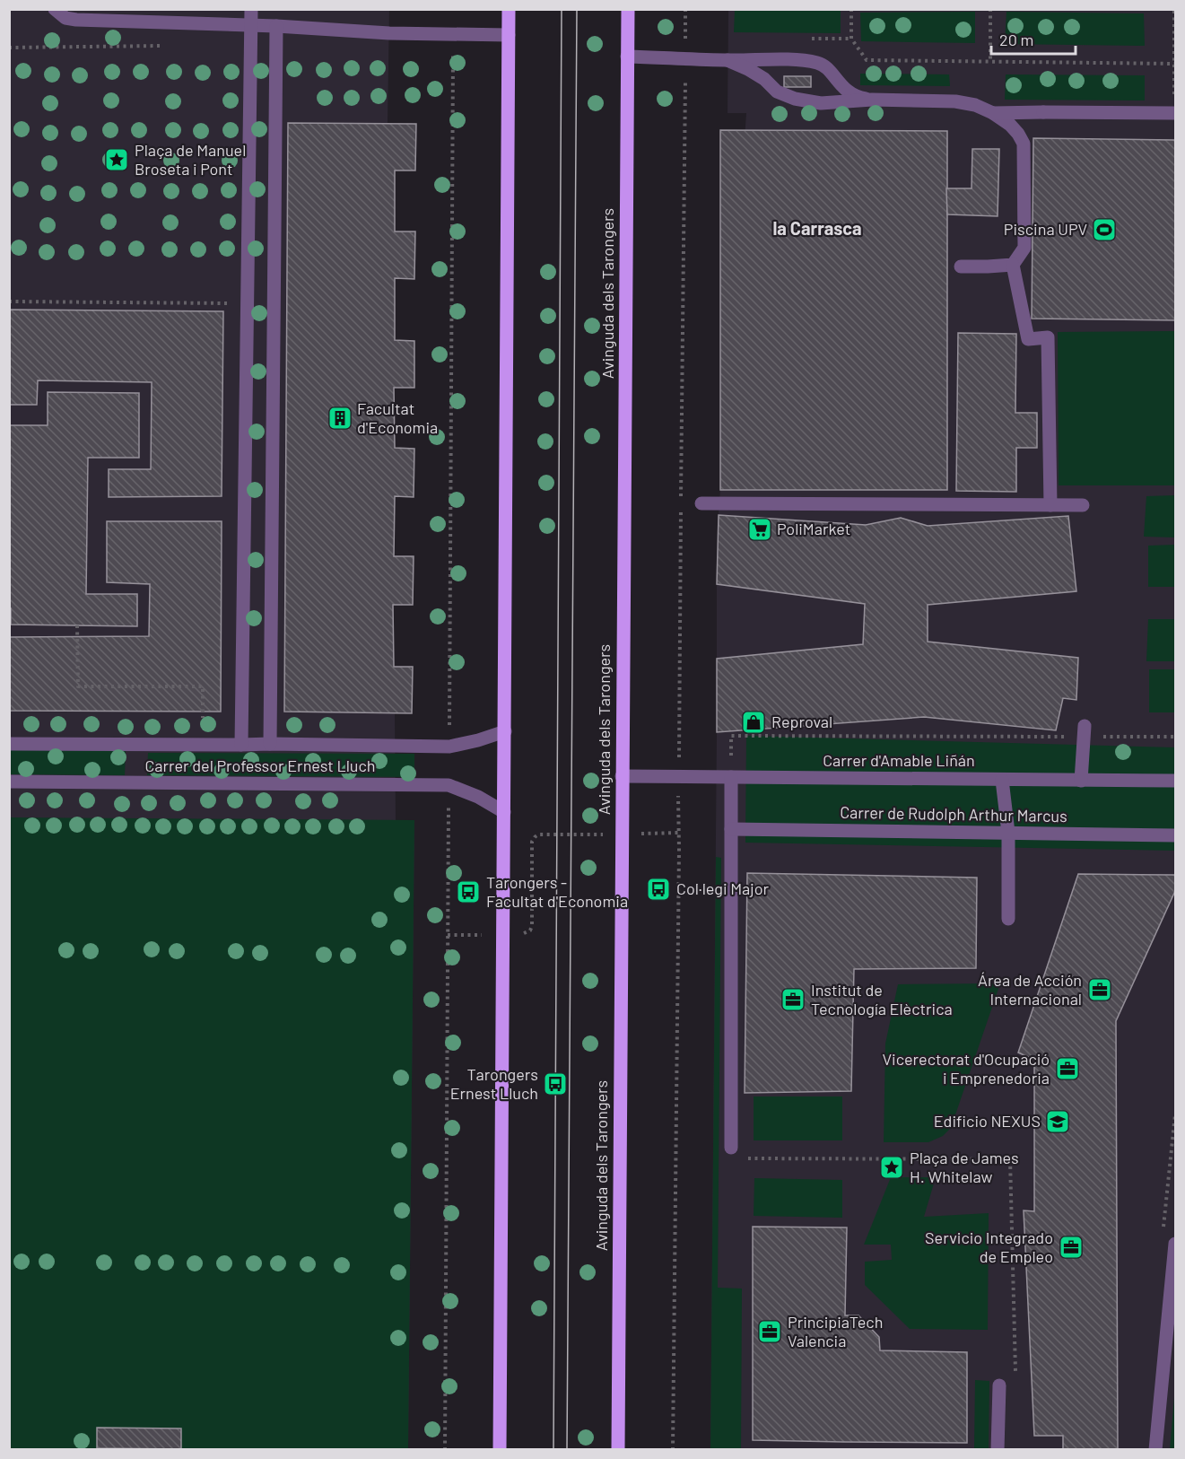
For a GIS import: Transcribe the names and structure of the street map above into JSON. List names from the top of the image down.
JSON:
{
  "streets": {
    "main road": ["Avinguda dels Tarongers"],
    "street": ["Carrer d'Amable Liñán", "Carrer del Professor Ernest Lluch", "Carrer de Rudolph Arthur Marcus"]
  },
  "crossings": [
    ["Avinguda dels Tarongers", "Carrer d'Amable Liñán"]
  ],
  "districts": ["la Carrasca"],
  "places": {
    "place": ["Plaça de Manuel Broseta i Pont", "Plaça de James H. Whitelaw"],
    "sports": ["Piscina UPV"],
    "building": ["Facultat d'Economia"],
    "supermarket": ["PoliMarket"],
    "shop": ["Reproval"],
    "bus stop": ["Col·legi Major", "Tarongers - Facultat d'Economia", "Tarongers Ernest Lluch"],
    "office": [
      "Área de Acción Internacional",
      "Institut de Tecnología Elèctrica",
      "Vicerectorat d'Ocupació i Emprenedoria",
      "Servicio Integrado de Empleo",
      "PrincipiaTech Valencia"
    ],
    "school or university": ["Edificio NEXUS"]
  },
  "scale_bar": "20 m"
}
